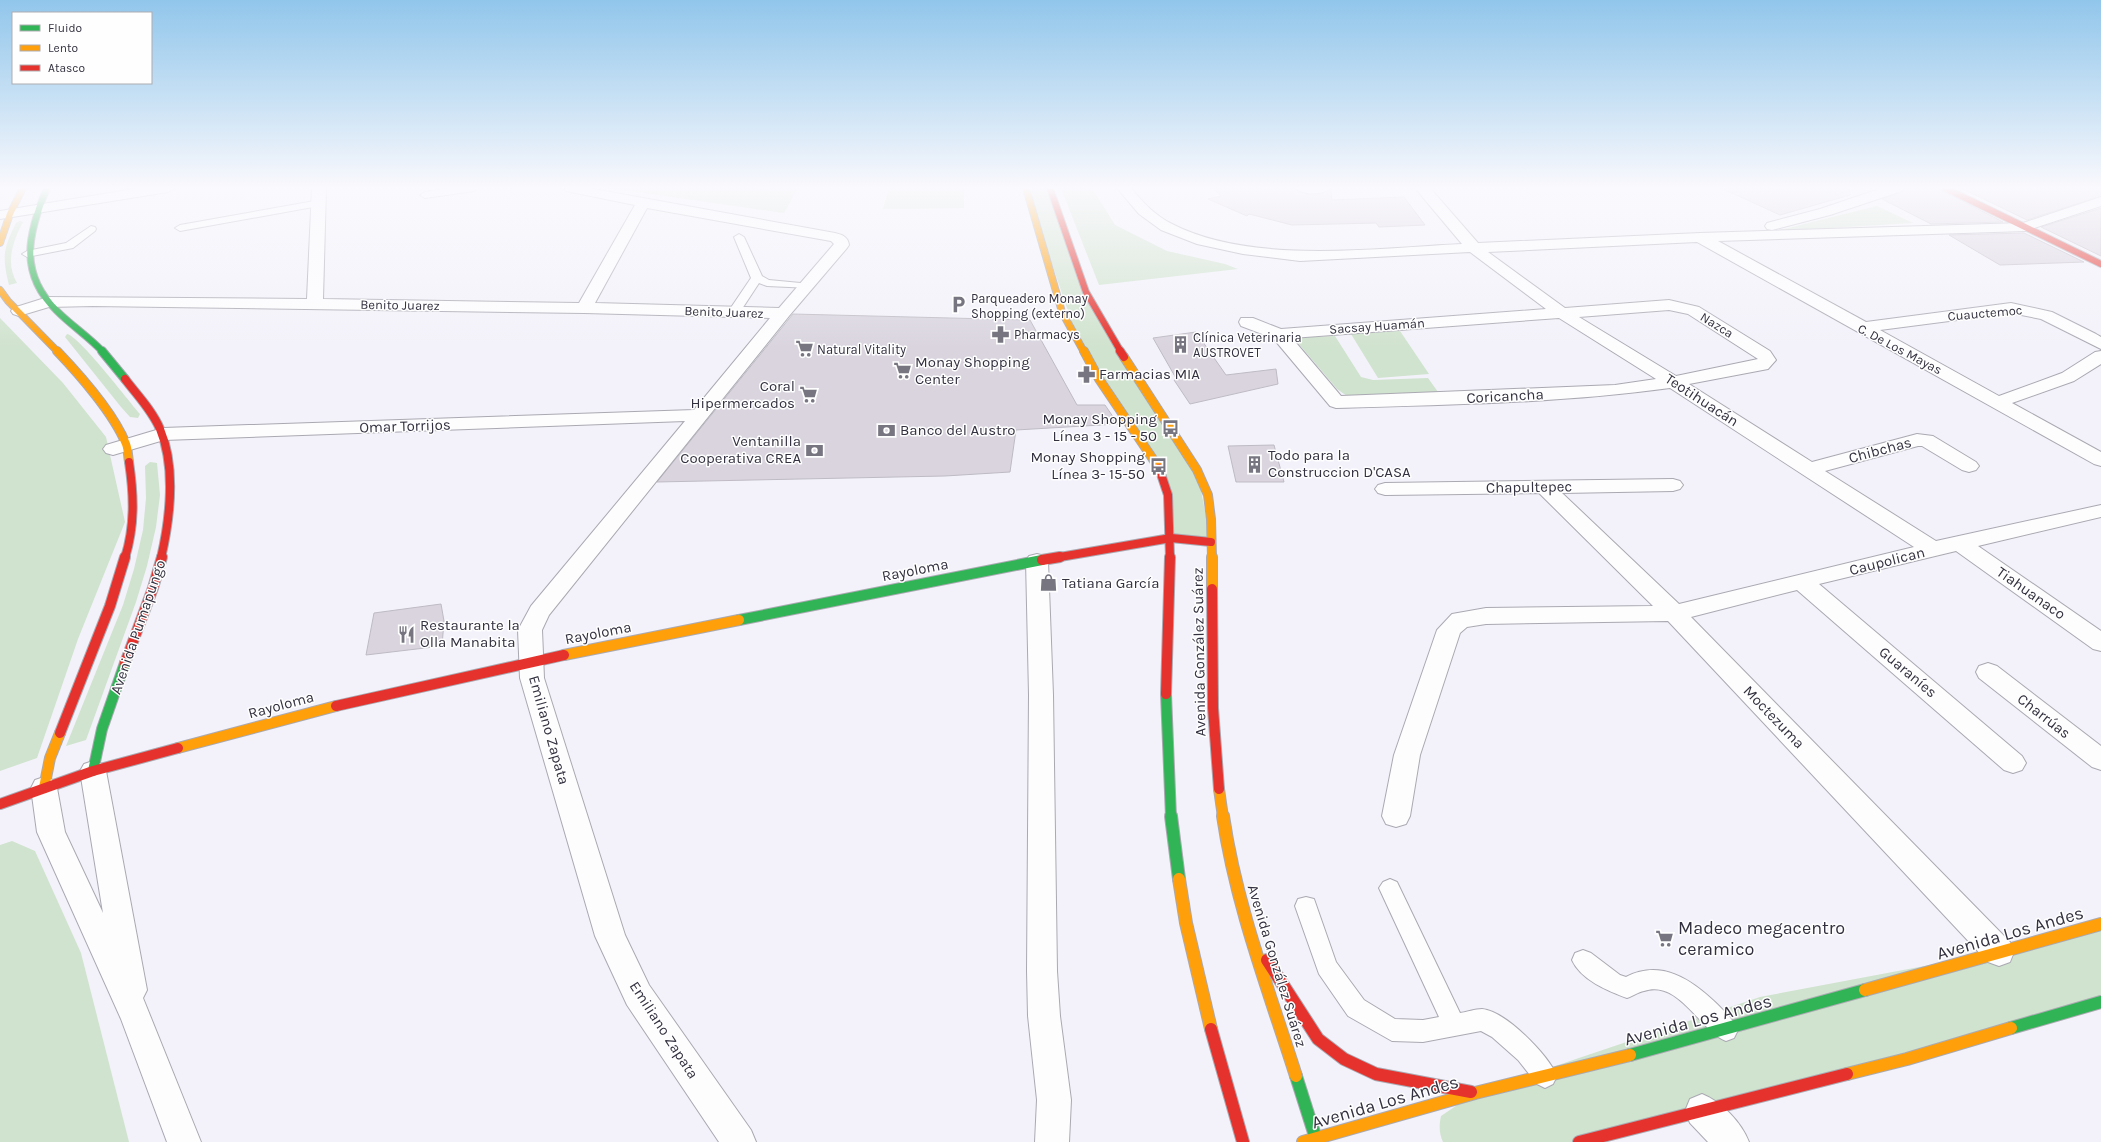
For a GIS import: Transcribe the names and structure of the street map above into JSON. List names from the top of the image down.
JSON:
{
  "streets": {
    "main road": [
      "Rayoloma",
      "Avenida Pumapungo",
      "Avenida González Suárez",
      "Avenida Los Andes"
    ],
    "street": [
      "Benito Juarez",
      "Cuauctemoc",
      "Nazca",
      "Sacsay Huamán",
      "C. De Los Mayas",
      "Coricancha",
      "Teotihuacán",
      "Omar Torrijos",
      "Chibchas",
      "Chapultepec",
      "Caupolican",
      "Tiahuanaco",
      "Guaraníes",
      "Charrúas",
      "Moctezuma",
      "Emiliano Zapata"
    ]
  },
  "crossings": [
    ["Benito Juarez", "Avenida Pumapungo"],
    ["Benito Juarez", "Emiliano Zapata"],
    ["Cuauctemoc", "C. De Los Mayas"],
    ["Nazca", "Sacsay Huamán"],
    ["Nazca", "Coricancha"],
    ["Nazca", "Teotihuacán"],
    ["Sacsay Huamán", "Coricancha"],
    ["Sacsay Huamán", "Teotihuacán"],
    ["Coricancha", "Teotihuacán"],
    ["Teotihuacán", "Chibchas"],
    ["Teotihuacán", "Caupolican"],
    ["Omar Torrijos", "Avenida Pumapungo"],
    ["Omar Torrijos", "Emiliano Zapata"],
    ["Chapultepec", "Moctezuma"],
    ["Caupolican", "Tiahuanaco"],
    ["Caupolican", "Guaraníes"],
    ["Caupolican", "Moctezuma"],
    ["Rayoloma", "Avenida Pumapungo"],
    ["Rayoloma", "Avenida González Suárez"],
    ["Rayoloma", "Emiliano Zapata"],
    ["Avenida González Suárez", "Avenida Los Andes"],
    ["Moctezuma", "Avenida Los Andes"]
  ],
  "places": {
    "parking": ["Parqueadero Monay Shopping (externo)"],
    "pharmacy": ["Pharmacys", "Farmacias MIA"],
    "building": ["Clínica Veterinaria AUSTROVET", "Todo para la Construccion D'CASA"],
    "supermarket": [
      "Natural Vitality",
      "Monay Shopping Center",
      "Coral Hipermercados",
      "Madeco megacentro ceramico"
    ],
    "bus stop": ["Monay Shopping Línea 3 - 15 - 50", "Monay Shopping Línea 3- 15-50"],
    "bank": ["Banco del Austro", "Ventanilla Cooperativa CREA"],
    "shop": ["Tatiana García"],
    "restaurant": ["Restaurante la Olla Manabita"]
  },
  "legend": ["Fluido", "Lento", "Atasco"]
}
